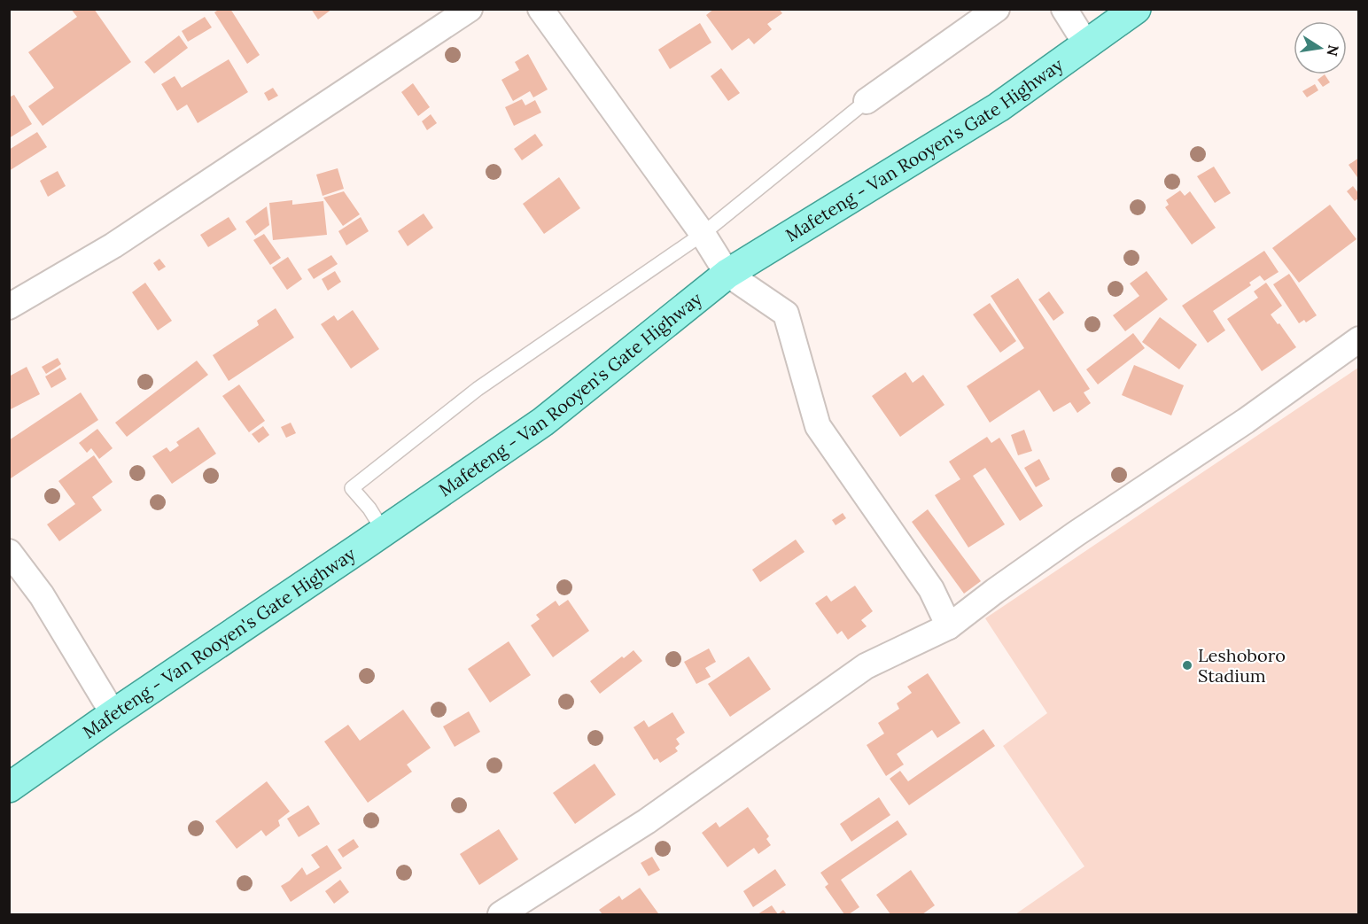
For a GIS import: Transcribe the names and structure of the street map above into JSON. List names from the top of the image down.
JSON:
{
  "streets": {
    "main road": ["Mafeteng - Van Rooyen's Gate Highway"]
  },
  "places": ["Leshoboro Stadium"],
  "north": "right"
}
